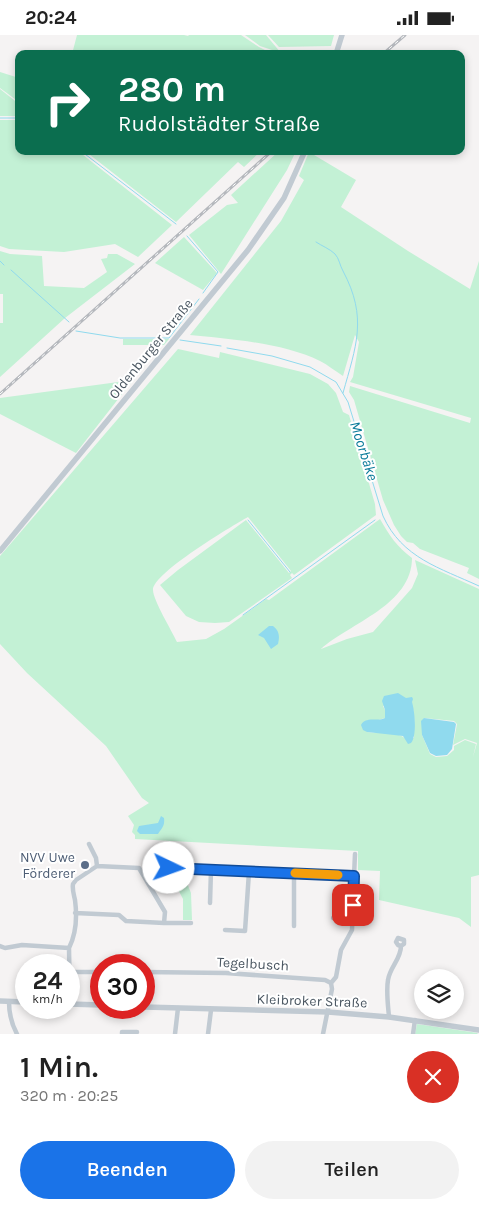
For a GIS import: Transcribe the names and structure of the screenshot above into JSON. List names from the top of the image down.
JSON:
{
  "streets": {
    "street": ["Oldenburger Straße", "Tegelbusch", "Kleibroker Straße"]
  },
  "water": ["Moorbäke"],
  "places": ["NVV Uwe Förderer"],
  "page": {
    "status": "20:24",
    "turn": ["280 m", "Rudolstädter Straße"],
    "speed": "24 km/h",
    "limit": "30",
    "heading": ["1 Min.", "320 m · 20:25"],
    "buttons": ["Beenden", "Teilen"]
  }
}
